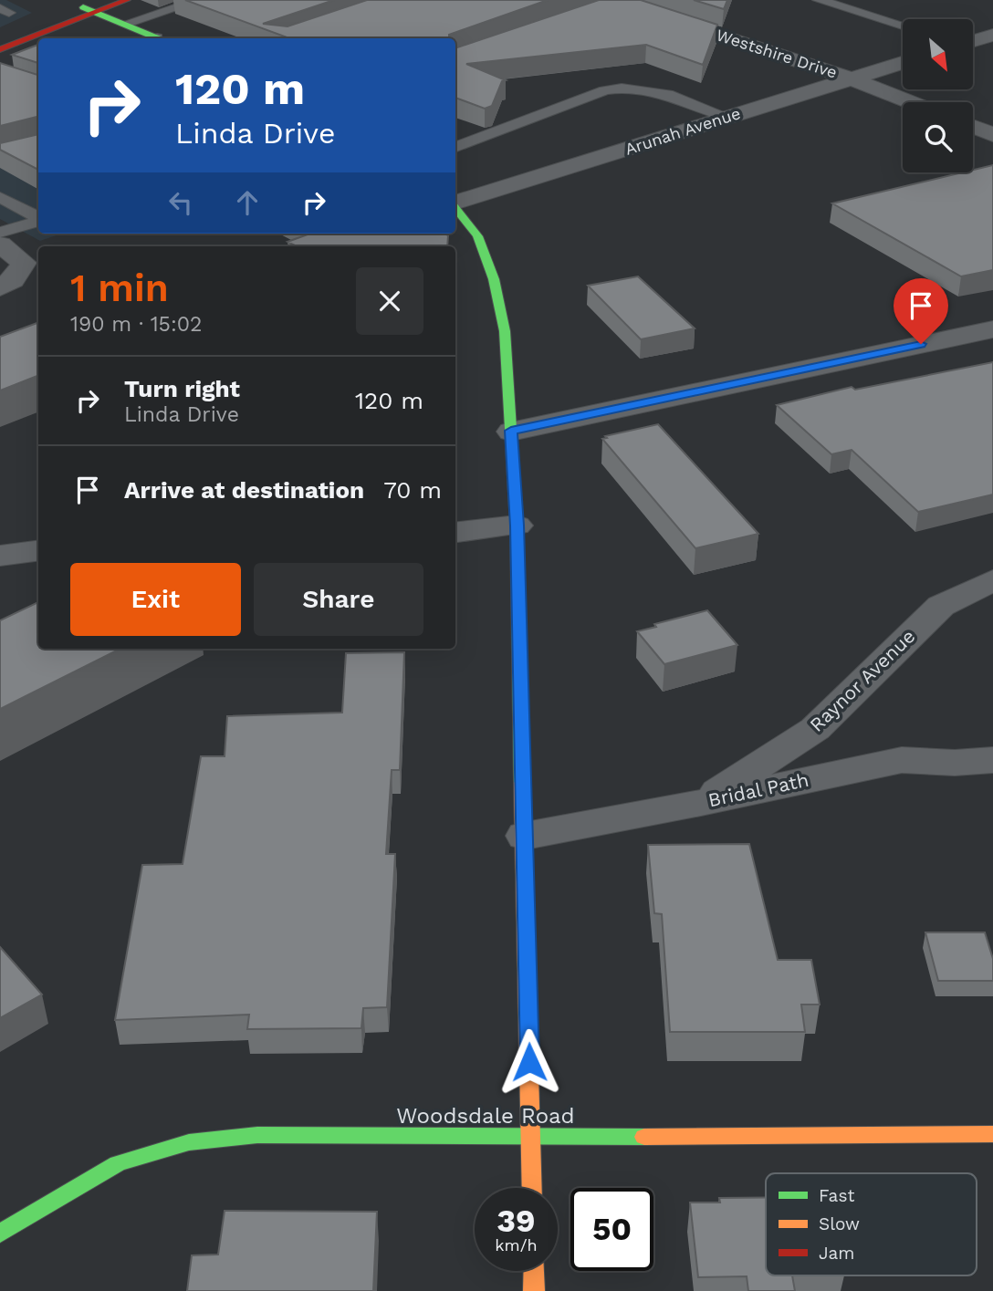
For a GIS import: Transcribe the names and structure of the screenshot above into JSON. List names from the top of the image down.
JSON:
{
  "streets": {
    "main road": ["Woodsdale Road"],
    "street": [
      "Westshire Drive",
      "Arunah Avenue",
      "Raynor Avenue",
      "Bridal Path"
    ]
  },
  "crossings": [
    ["Westshire Drive", "Arunah Avenue"],
    ["Raynor Avenue", "Bridal Path"]
  ],
  "legend": ["Fast", "Slow", "Jam"],
  "north": "bottom right",
  "page": {
    "turn": ["120 m", "Linda Drive"],
    "heading": ["1 min", "190 m · 15:02"],
    "list": [
      {
        "name": "Turn right",
        "note": "Linda Drive",
        "value": "120 m"
      },
      {
        "name": "Arrive at destination",
        "value": "70 m"
      }
    ],
    "buttons": ["Exit", "Share"],
    "speed": "39 km/h",
    "limit": "50"
  }
}
